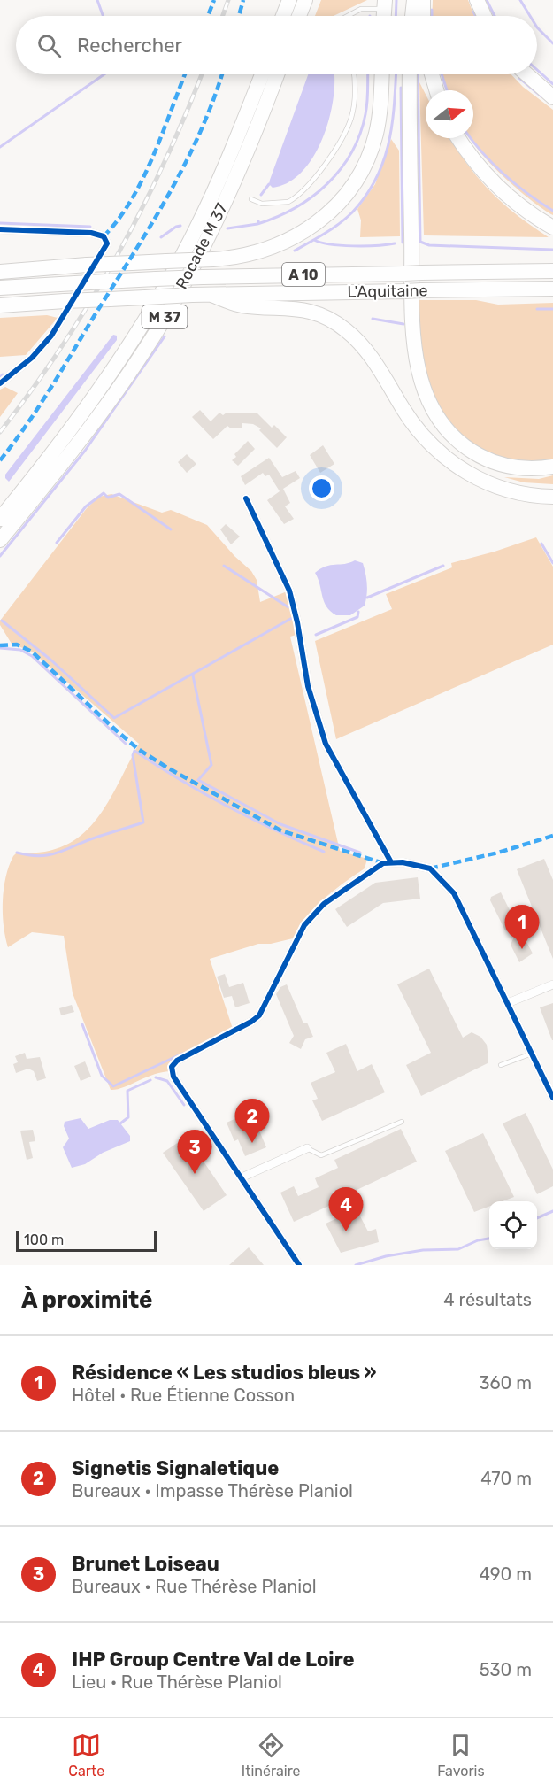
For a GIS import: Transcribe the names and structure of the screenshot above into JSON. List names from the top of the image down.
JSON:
{
  "streets": {
    "highway": [
      "Rocade M 37",
      "A 10",
      "L'Aquitaine",
      "M 37"
    ]
  },
  "scale_bar": "100 m",
  "north": "right",
  "page": {
    "search": "Rechercher",
    "pins": [
      "1",
      "2",
      "3",
      "4"
    ],
    "scale": "100 m",
    "heading": ["À proximité", "4 résultats"],
    "list": [
      {
        "mark": "1",
        "name": "Résidence « Les studios bleus »",
        "note": "Hôtel · Rue Étienne Cosson",
        "value": "360 m"
      },
      {
        "mark": "2",
        "name": "Signetis Signaletique",
        "note": "Bureaux · Impasse Thérèse Planiol",
        "value": "470 m"
      },
      {
        "mark": "3",
        "name": "Brunet Loiseau",
        "note": "Bureaux · Rue Thérèse Planiol",
        "value": "490 m"
      },
      {
        "mark": "4",
        "name": "IHP Group Centre Val de Loire",
        "note": "Lieu · Rue Thérèse Planiol",
        "value": "530 m"
      }
    ],
    "nav": ["Carte", "Itinéraire", "Favoris"]
  }
}
